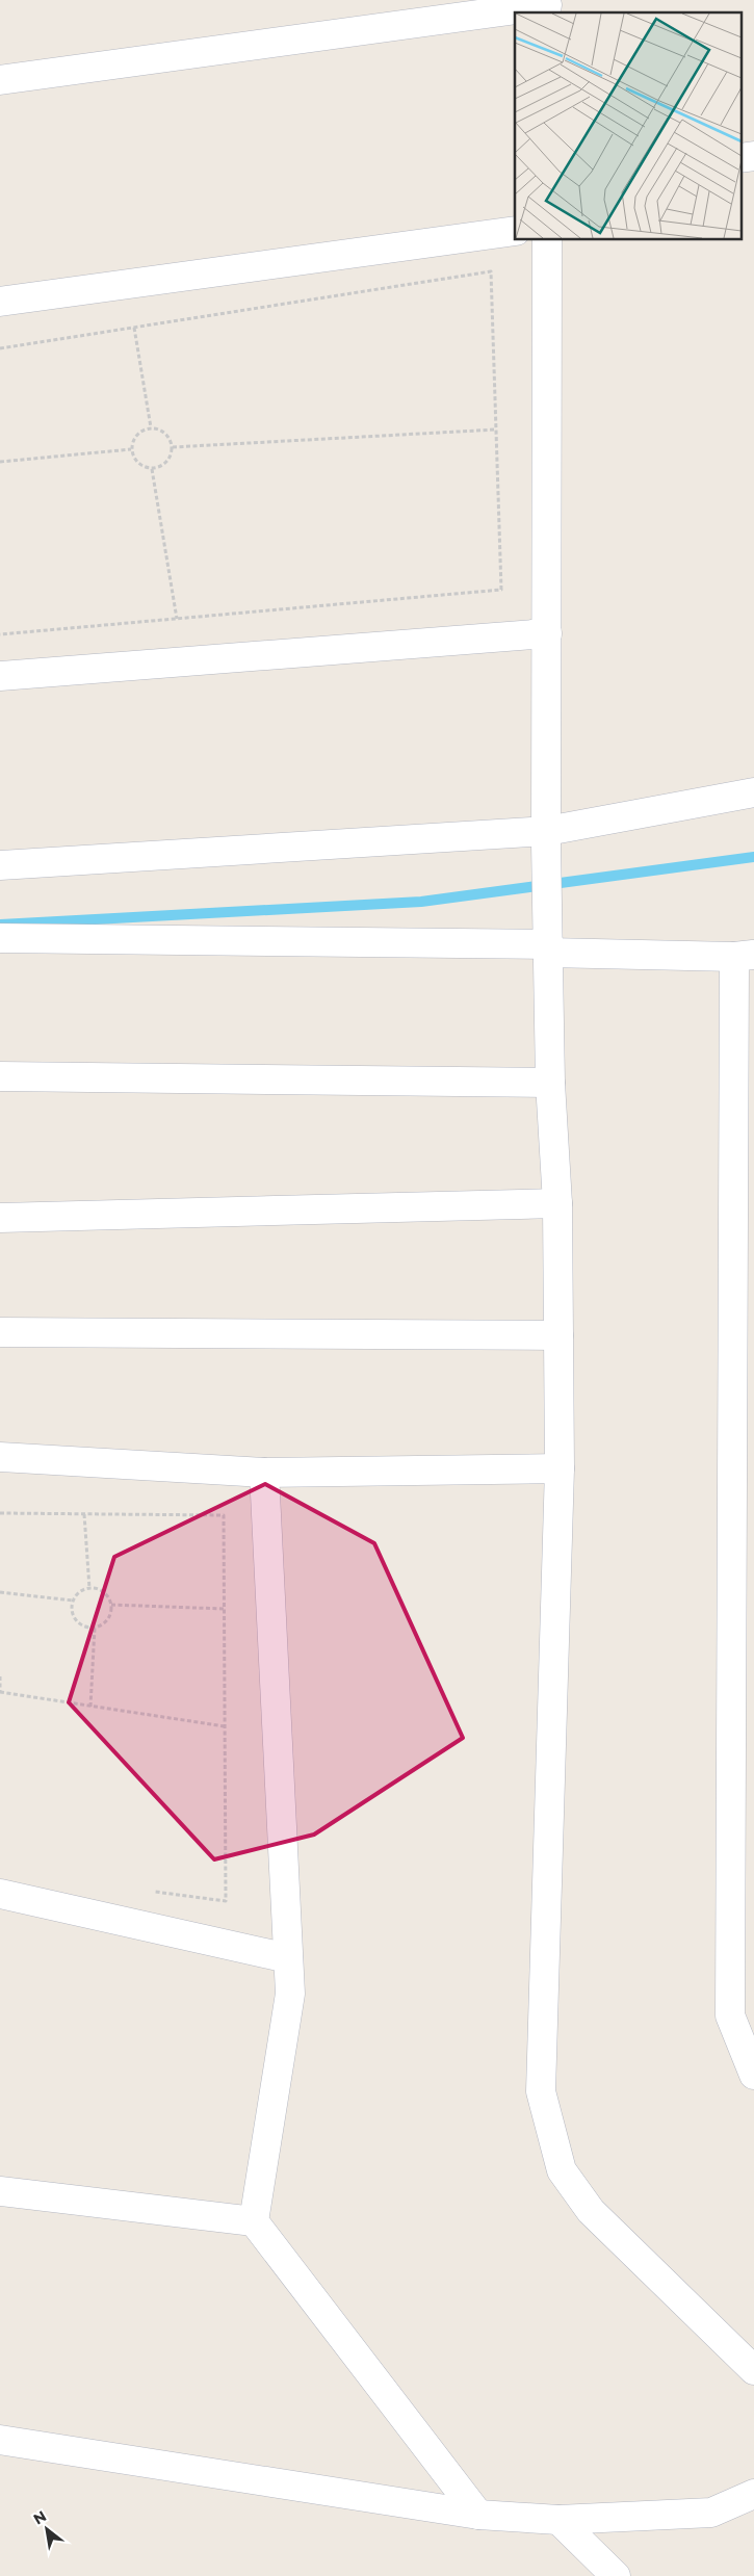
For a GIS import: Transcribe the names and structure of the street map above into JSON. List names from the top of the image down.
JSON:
{
  "north": "top left"
}
